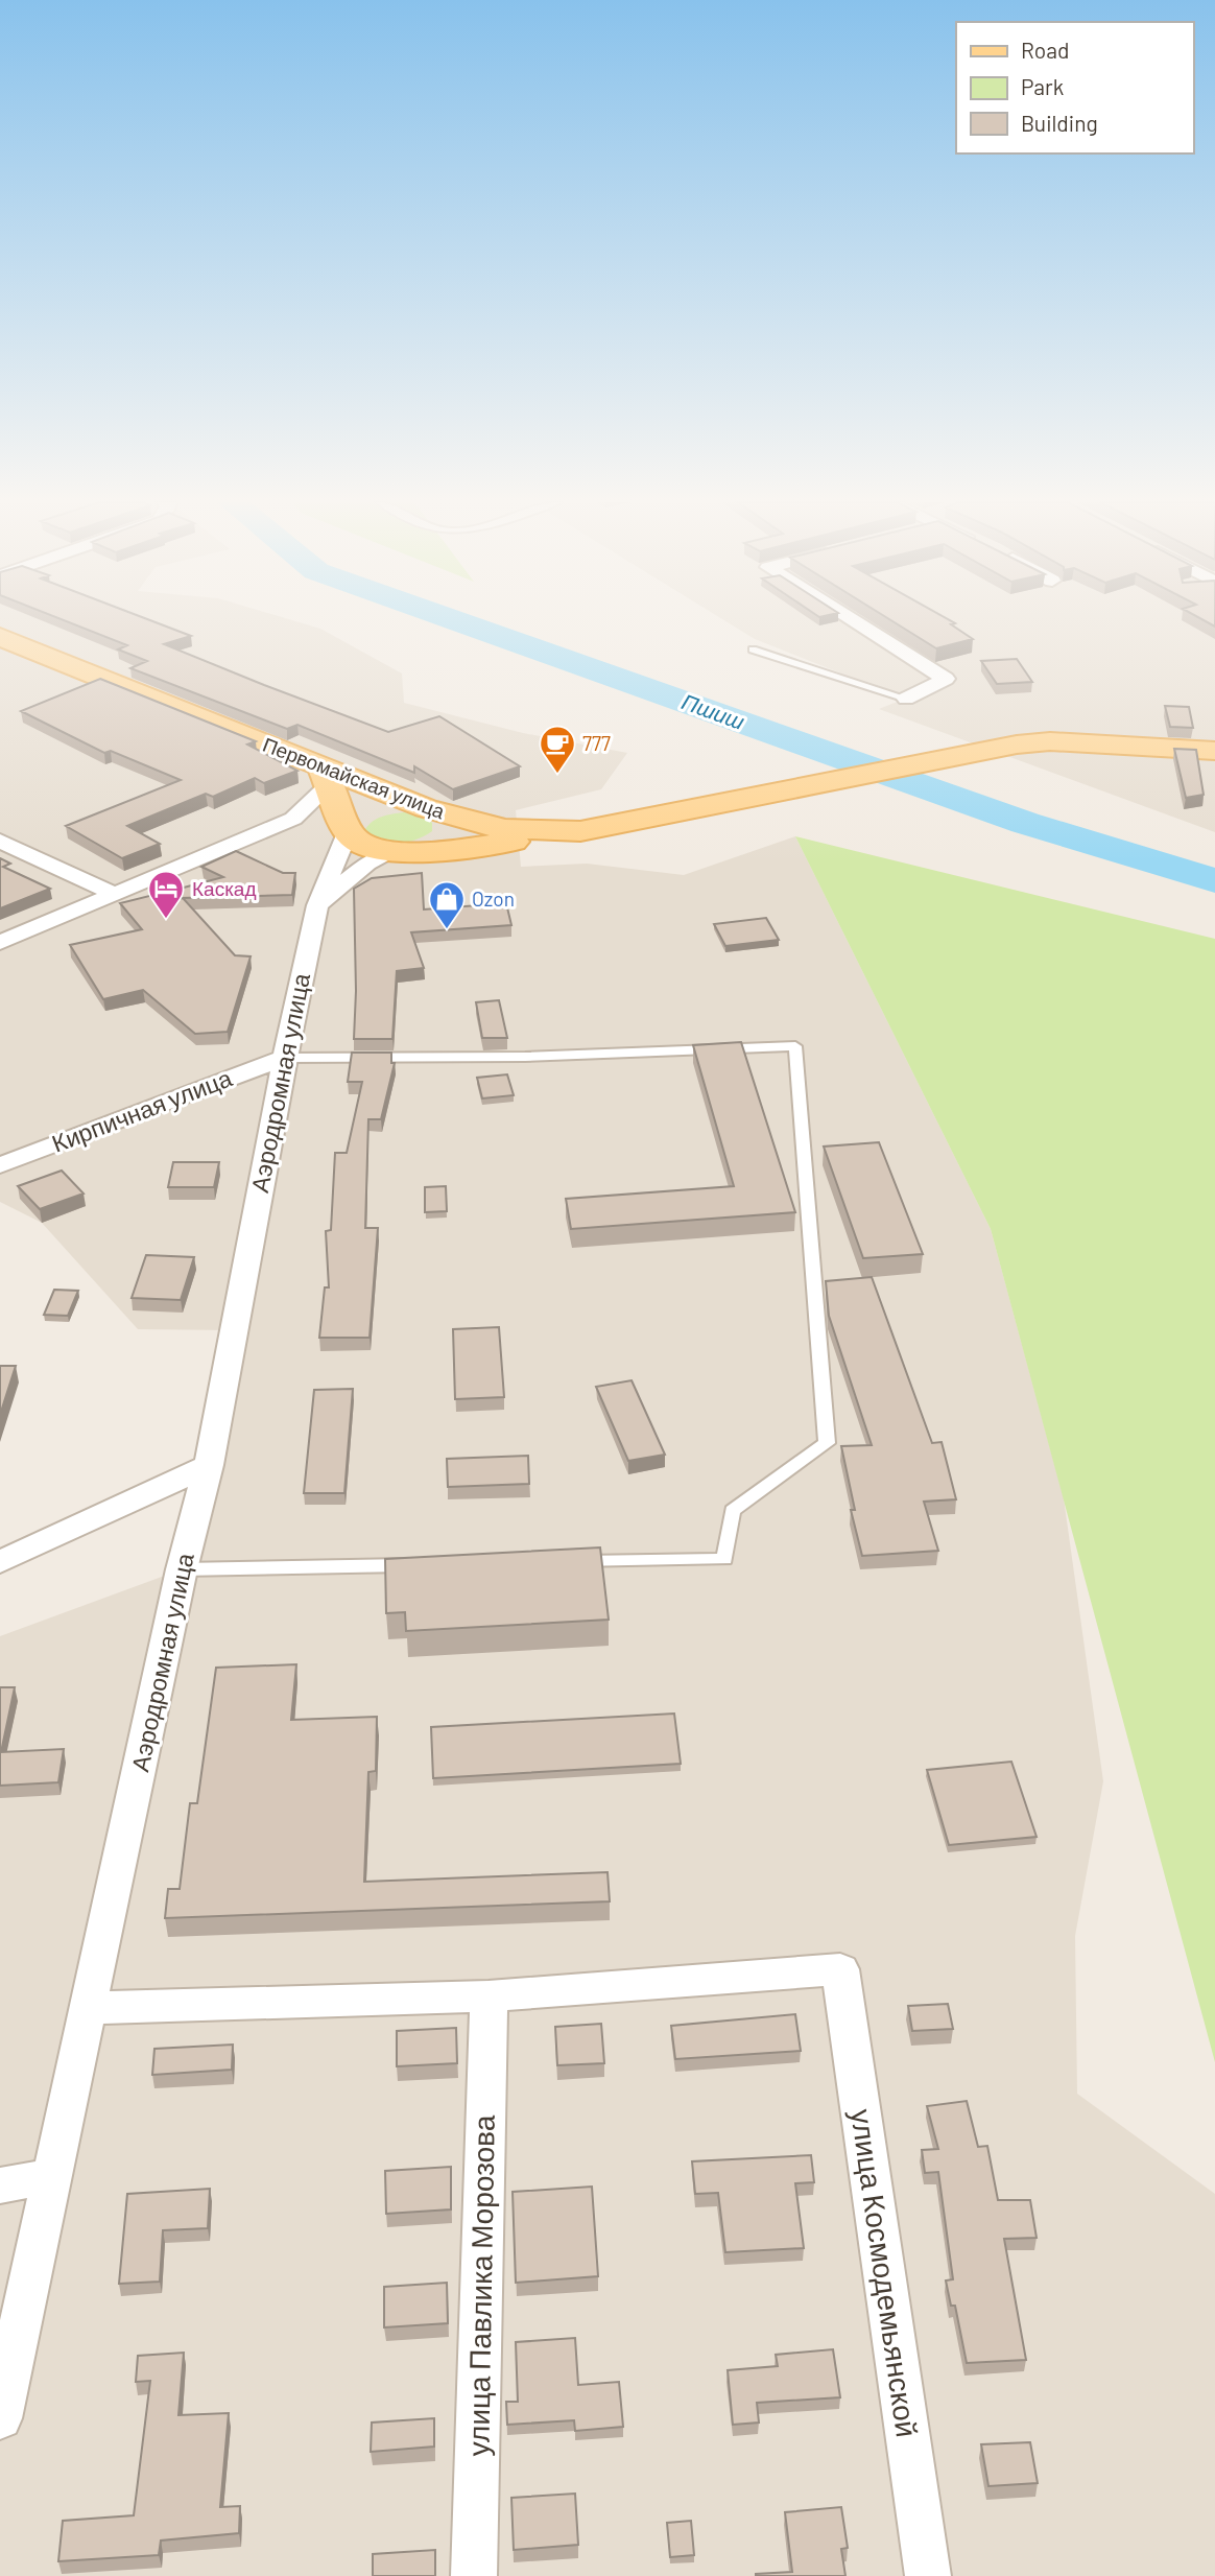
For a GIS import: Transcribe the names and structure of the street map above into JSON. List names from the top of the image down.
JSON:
{
  "streets": {
    "main road": ["Первомайская улица"],
    "street": [
      "Аэродромная улица",
      "Кирпичная улица",
      "улица Космодемьянской",
      "улица Павлика Морозова"
    ]
  },
  "crossings": [
    ["Аэродромная улица", "Кирпичная улица"],
    ["улица Космодемьянской", "улица Павлика Морозова"]
  ],
  "water": ["Пшиш"],
  "places": {
    "cafe": ["777"],
    "hotel": ["Каскад"],
    "shop": ["Ozon"]
  },
  "legend": ["Road", "Park", "Building"]
}
